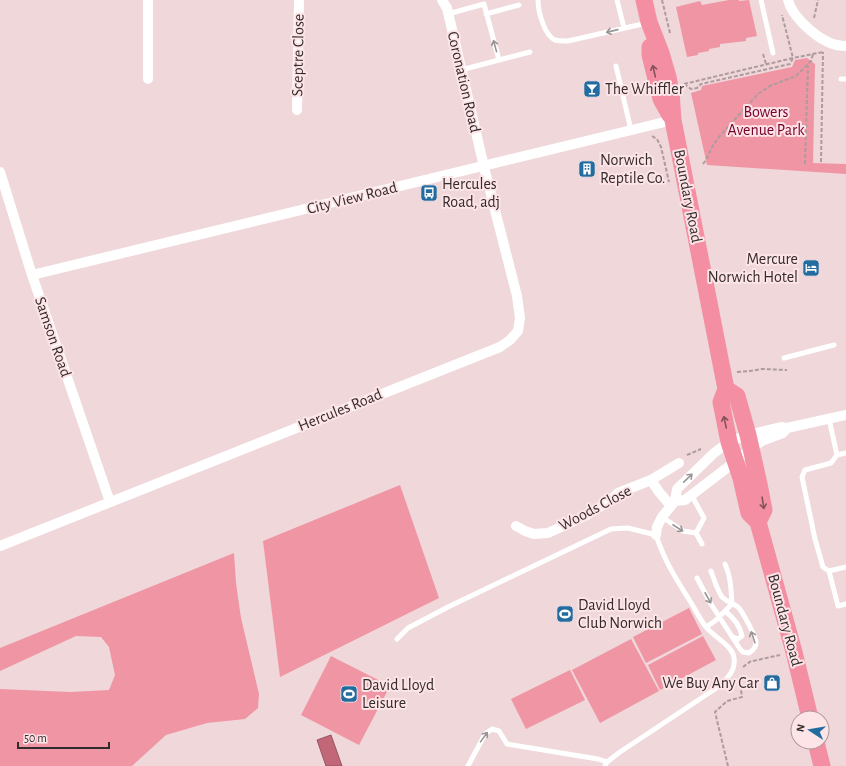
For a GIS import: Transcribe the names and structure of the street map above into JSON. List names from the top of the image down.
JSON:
{
  "streets": {
    "highway": ["Boundary Road"],
    "street": [
      "Sceptre Close",
      "Coronation Road",
      "City View Road",
      "Samson Road",
      "Hercules Road",
      "Woods Close"
    ]
  },
  "crossings": [
    ["Coronation Road", "City View Road"],
    ["Coronation Road", "Hercules Road"],
    ["Boundary Road", "City View Road"],
    ["City View Road", "Samson Road"],
    ["City View Road", "Hercules Road"],
    ["Samson Road", "Hercules Road"]
  ],
  "parks": ["Bowers Avenue Park"],
  "places": {
    "bar": ["The Whiffler"],
    "building": ["Norwich Reptile Co."],
    "bus stop": ["Hercules Road, adj"],
    "hotel": ["Mercure Norwich Hotel"],
    "sports": ["David Lloyd Club Norwich", "David Lloyd Leisure"],
    "shop": ["We Buy Any Car"]
  },
  "scale_bar": "50 m",
  "north": "left"
}
